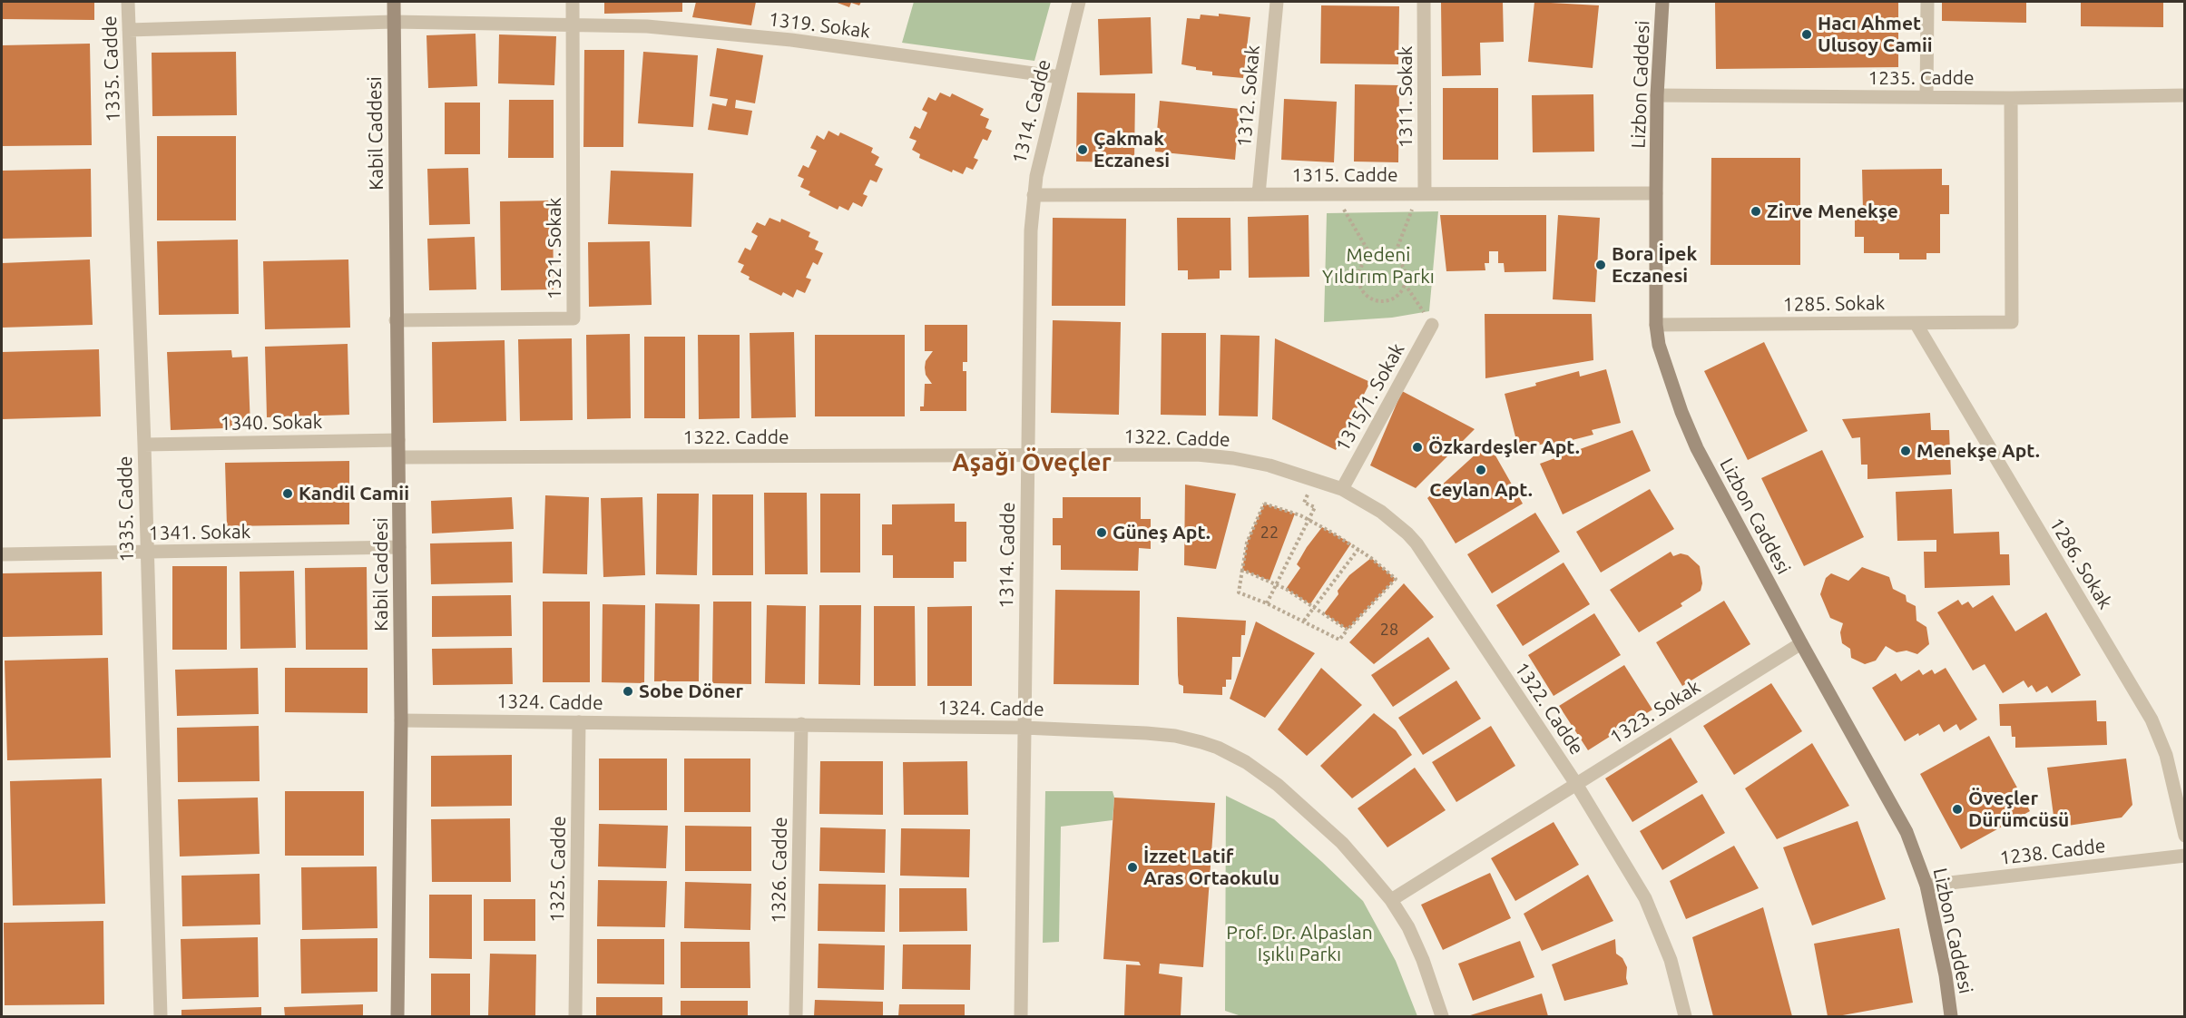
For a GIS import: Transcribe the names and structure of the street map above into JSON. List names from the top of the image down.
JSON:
{
  "streets": {
    "main road": ["Lizbon Caddesi", "Kabil Caddesi"],
    "street": [
      "1319. Sokak",
      "1335. Cadde",
      "1235. Cadde",
      "1312. Sokak",
      "1311. Sokak",
      "1314. Cadde",
      "1315. Cadde",
      "1321. Sokak",
      "1285. Sokak",
      "1315/1. Sokak",
      "1340. Sokak",
      "1322. Cadde",
      "1341. Sokak",
      "1286. Sokak",
      "1324. Cadde",
      "1323. Sokak",
      "1238. Cadde",
      "1325. Cadde",
      "1326. Cadde"
    ]
  },
  "crossings": [
    ["1319. Sokak", "1335. Cadde"],
    ["1319. Sokak", "1314. Cadde"],
    ["1319. Sokak", "Kabil Caddesi"],
    ["1319. Sokak", "1321. Sokak"],
    ["1335. Cadde", "1340. Sokak"],
    ["1335. Cadde", "1341. Sokak"],
    ["1235. Cadde", "Lizbon Caddesi"],
    ["1235. Cadde", "1285. Sokak"],
    ["Lizbon Caddesi", "1315. Cadde"],
    ["Lizbon Caddesi", "1285. Sokak"],
    ["Lizbon Caddesi", "1323. Sokak"],
    ["Lizbon Caddesi", "1238. Cadde"],
    ["1312. Sokak", "1315. Cadde"],
    ["1311. Sokak", "1315. Cadde"],
    ["1314. Cadde", "1315. Cadde"],
    ["1314. Cadde", "1322. Cadde"],
    ["1314. Cadde", "1324. Cadde"],
    ["Kabil Caddesi", "1321. Sokak"],
    ["Kabil Caddesi", "1340. Sokak"],
    ["Kabil Caddesi", "1322. Cadde"],
    ["Kabil Caddesi", "1341. Sokak"],
    ["Kabil Caddesi", "1324. Cadde"],
    ["1285. Sokak", "1286. Sokak"],
    ["1315/1. Sokak", "1322. Cadde"],
    ["1322. Cadde", "1323. Sokak"],
    ["1324. Cadde", "1323. Sokak"],
    ["1324. Cadde", "1325. Cadde"],
    ["1324. Cadde", "1326. Cadde"]
  ],
  "districts": ["Aşağı Öveçler"],
  "parks": ["Medeni Yıldırım Parkı", "Prof. Dr. Alpaslan Işıklı Parkı"],
  "places": [
    "Hacı Ahmet Ulusoy Camii",
    "Çakmak Eczanesi",
    "Zirve Menekşe",
    "Bora İpek Eczanesi",
    "Özkardeşler Apt.",
    "Menekşe Apt.",
    "Ceylan Apt.",
    "Kandil Camii",
    "Güneş Apt.",
    "Sobe Döner",
    "Öveçler Dürümcüsü",
    "İzzet Latif Aras Ortaokulu"
  ],
  "house_numbers": ["22", "28"]
}
